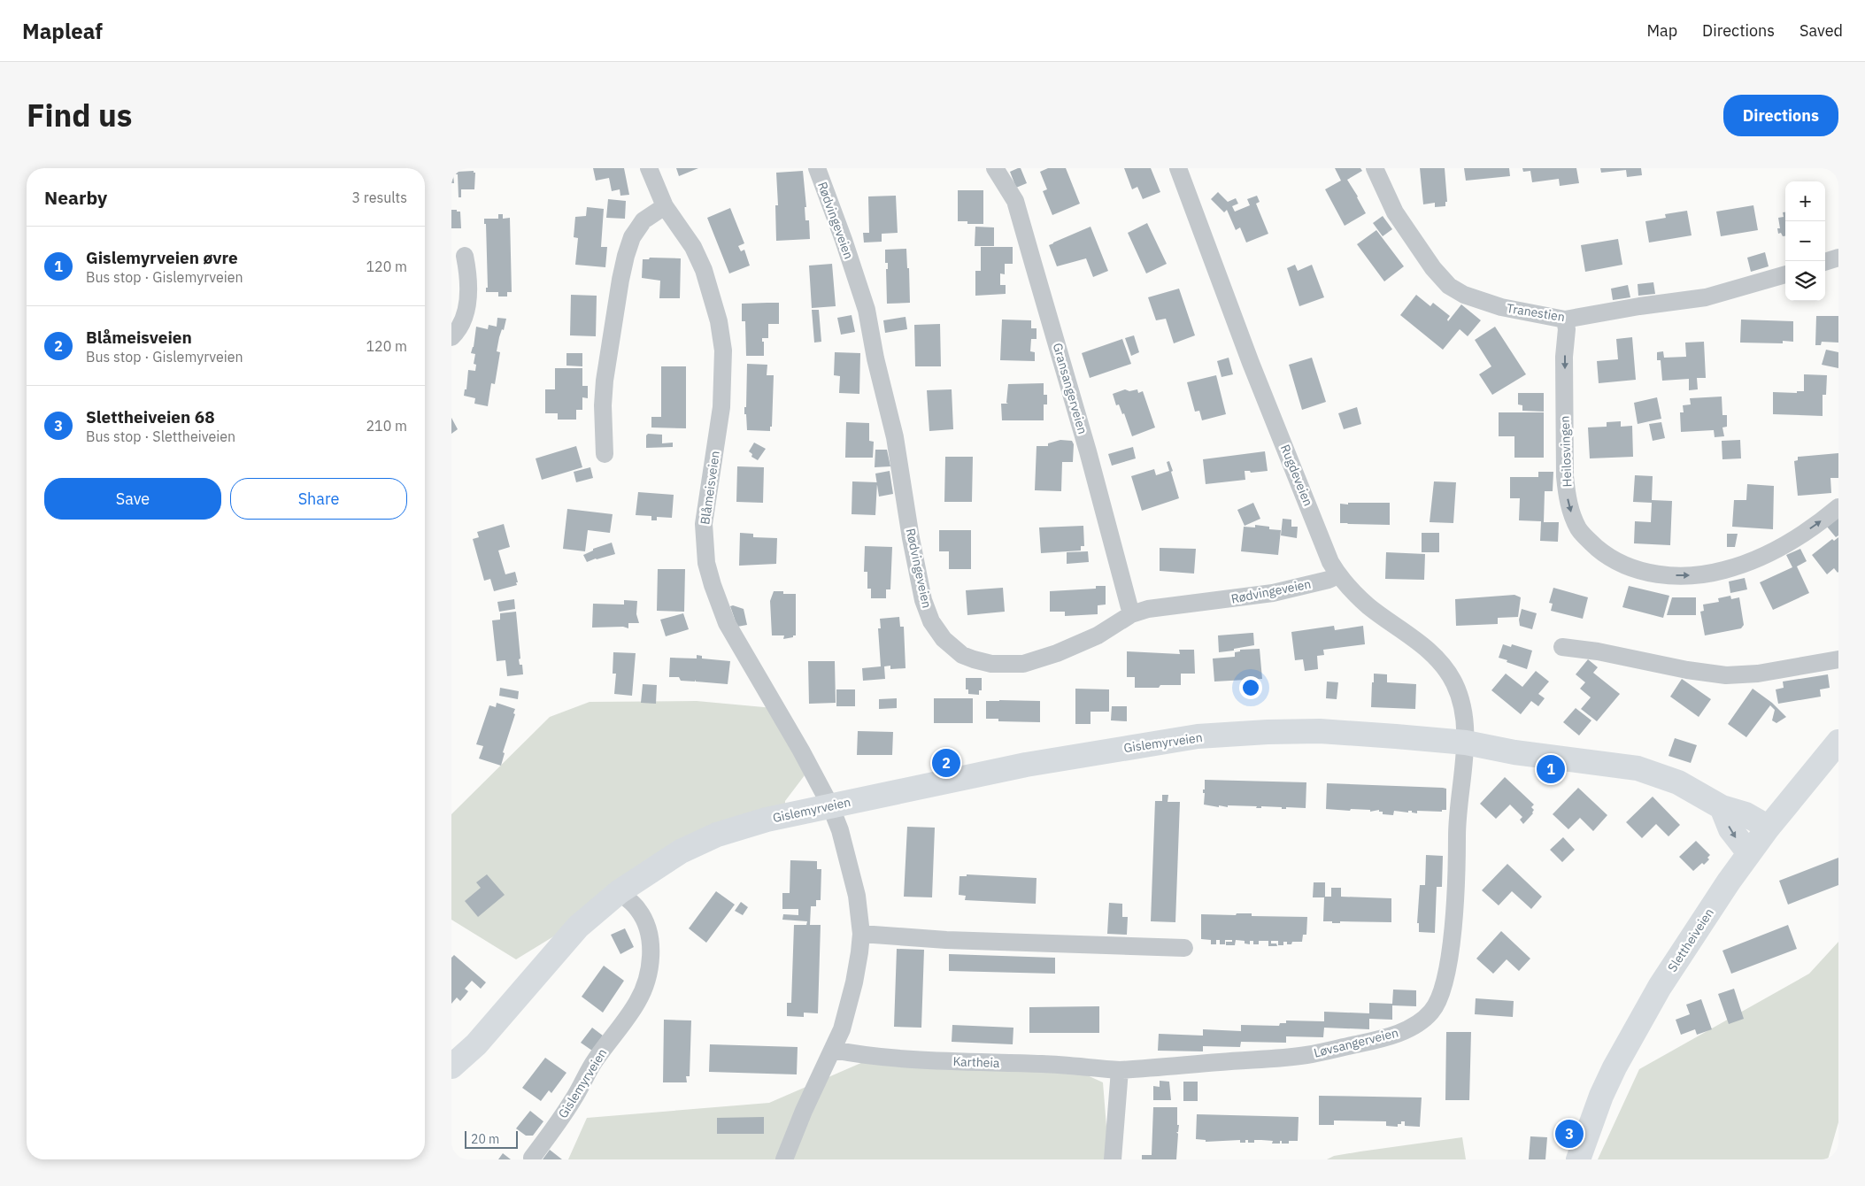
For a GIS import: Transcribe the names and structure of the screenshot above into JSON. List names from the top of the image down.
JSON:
{
  "streets": {
    "street": [
      "Rødvingeveien",
      "Tranestien",
      "Gransangerveien",
      "Heilosvingen",
      "Rugdeveien",
      "Blåmeisveien",
      "Gislemyrveien",
      "Slettheiveien",
      "Løvsangerveien",
      "Kartheia"
    ]
  },
  "crossings": [
    ["Rødvingeveien", "Gransangerveien"],
    ["Rødvingeveien", "Rugdeveien"],
    ["Tranestien", "Heilosvingen"],
    ["Rugdeveien", "Gislemyrveien"],
    ["Rugdeveien", "Løvsangerveien"],
    ["Blåmeisveien", "Gislemyrveien"],
    ["Gislemyrveien", "Slettheiveien"],
    ["Gislemyrveien", "Løvsangerveien"],
    ["Løvsangerveien", "Kartheia"]
  ],
  "scale_bar": "20 m",
  "page": {
    "header": "Mapleaf",
    "nav": ["Map", "Directions", "Saved"],
    "title": "Find us",
    "buttons": [
      "Directions",
      ["Save", "Share"]
    ],
    "heading": ["Nearby", "3 results"],
    "map_buttons": ["+", "−"],
    "list": [
      {
        "mark": "1",
        "name": "Gislemyrveien øvre",
        "note": "Bus stop · Gislemyrveien",
        "value": "120 m"
      },
      {
        "mark": "2",
        "name": "Blåmeisveien",
        "note": "Bus stop · Gislemyrveien",
        "value": "120 m"
      },
      {
        "mark": "3",
        "name": "Slettheiveien 68",
        "note": "Bus stop · Slettheiveien",
        "value": "210 m"
      }
    ],
    "pins": ["2", "1", "3"],
    "scale": "20 m"
  }
}
